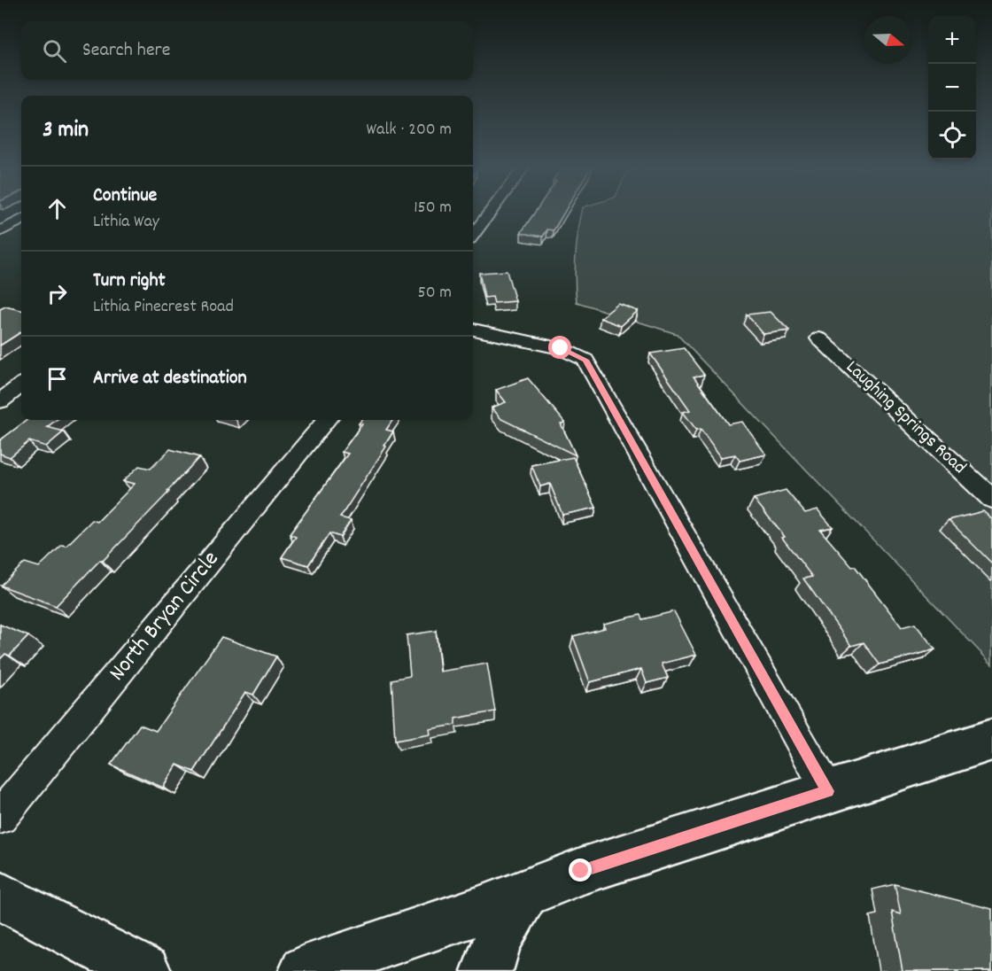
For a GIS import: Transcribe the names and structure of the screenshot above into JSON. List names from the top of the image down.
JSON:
{
  "streets": {
    "street": ["Laughing Springs Road", "North Bryan Circle"]
  },
  "north": "right",
  "page": {
    "map_buttons": ["+", "−"],
    "search": "Search here",
    "heading": ["3 min", "Walk · 200 m"],
    "list": [
      ["Continue", "Lithia Way", "150 m"],
      ["Turn right", "Lithia Pinecrest Road", "50 m"],
      "Arrive at destination"
    ]
  }
}
